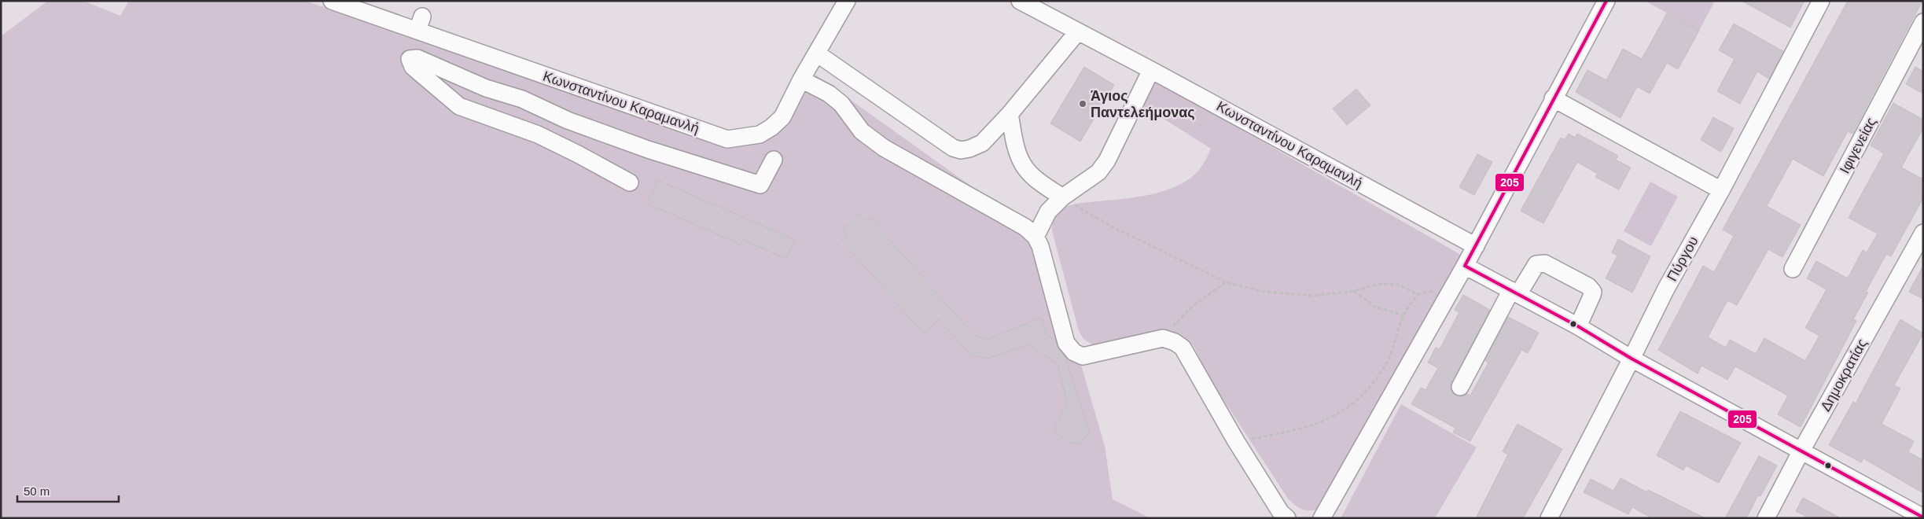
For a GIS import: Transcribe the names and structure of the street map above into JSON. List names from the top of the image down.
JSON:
{
  "streets": {
    "street": [
      "Κωνσταντίνου Καραμανλή",
      "Ιφιγενείας",
      "Πύργου",
      "Δημοκρατίας"
    ]
  },
  "places": ["Άγιος Παντελεήμονας"],
  "lines": ["transit line 205"],
  "scale_bar": "50 m"
}
